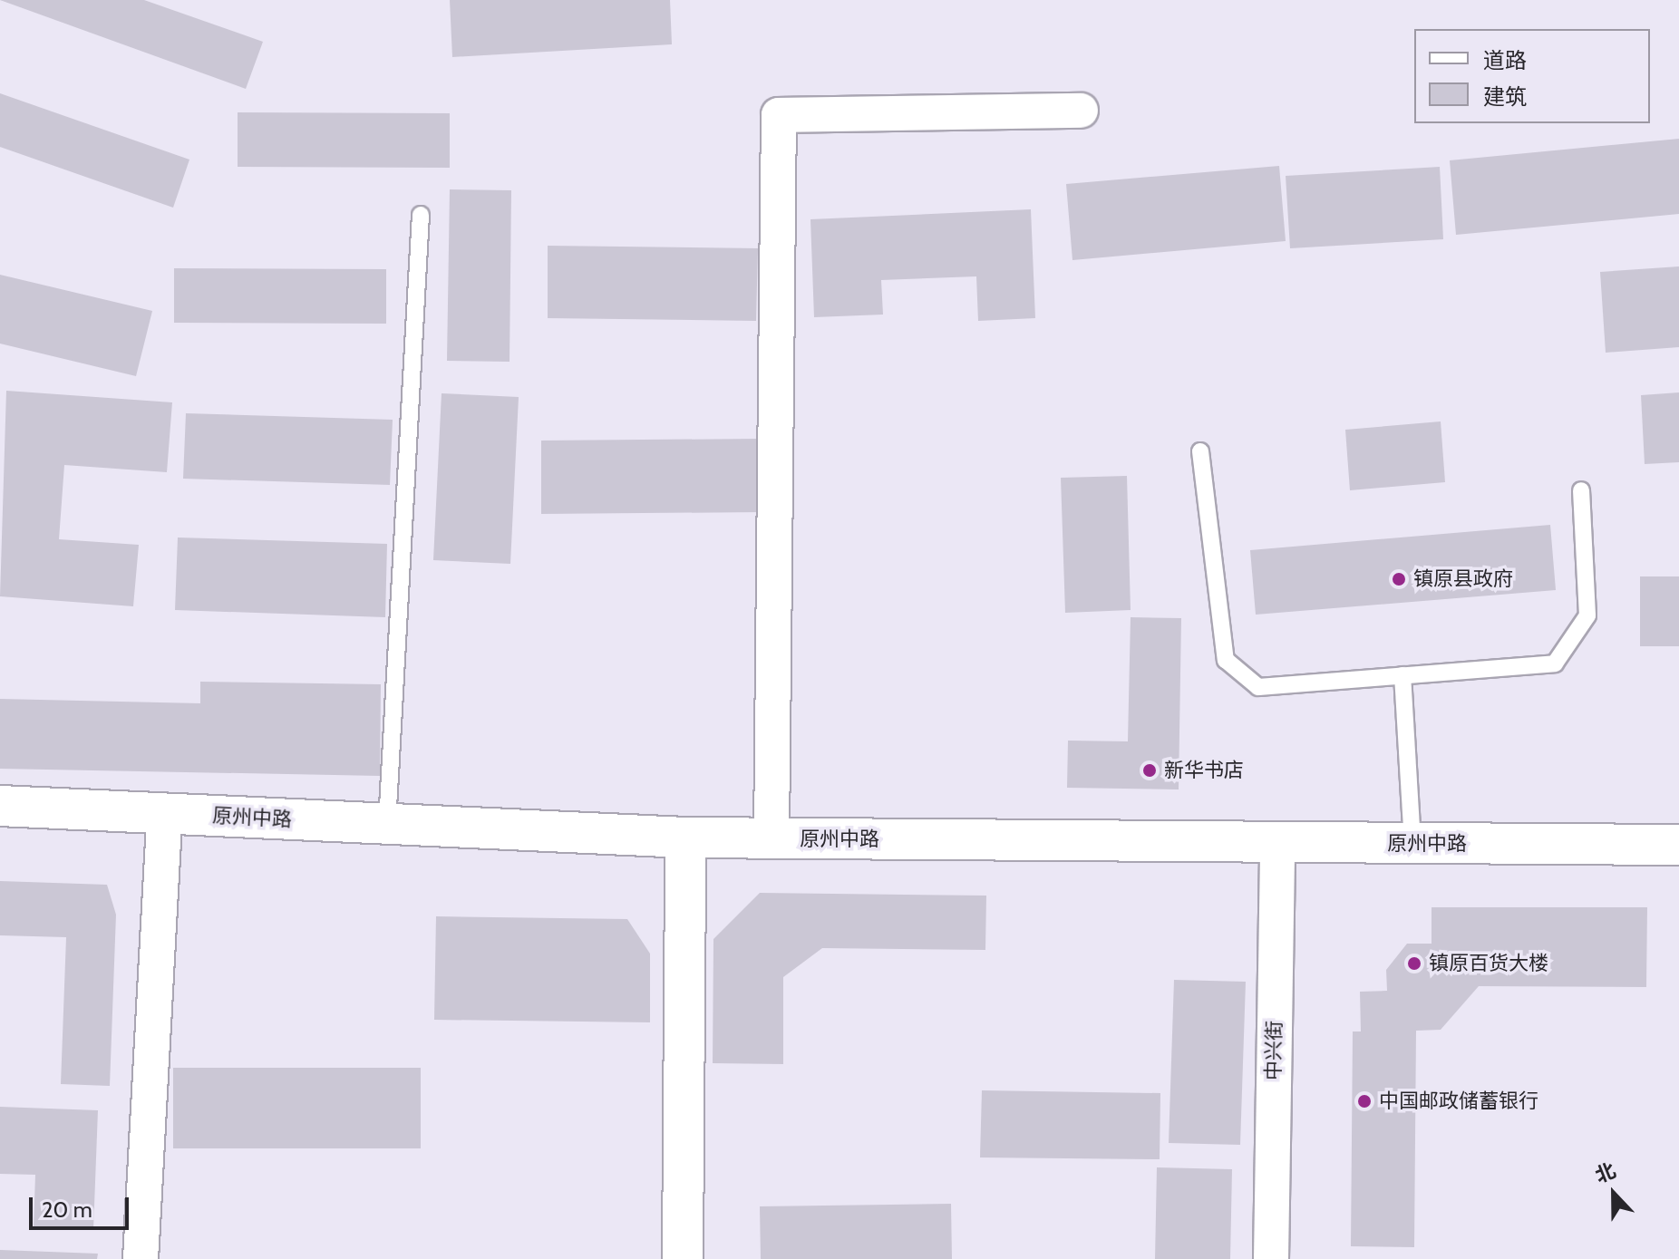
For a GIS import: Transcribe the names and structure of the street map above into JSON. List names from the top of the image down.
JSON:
{
  "streets": {
    "main road": ["原州中路"],
    "street": ["中兴街"]
  },
  "crossings": [
    ["原州中路", "中兴街"]
  ],
  "places": [
    "镇原县政府",
    "新华书店",
    "镇原百货大楼",
    "中国邮政储蓄银行"
  ],
  "legend": ["道路", "建筑"],
  "scale_bar": "20 m",
  "north": "top"
}
